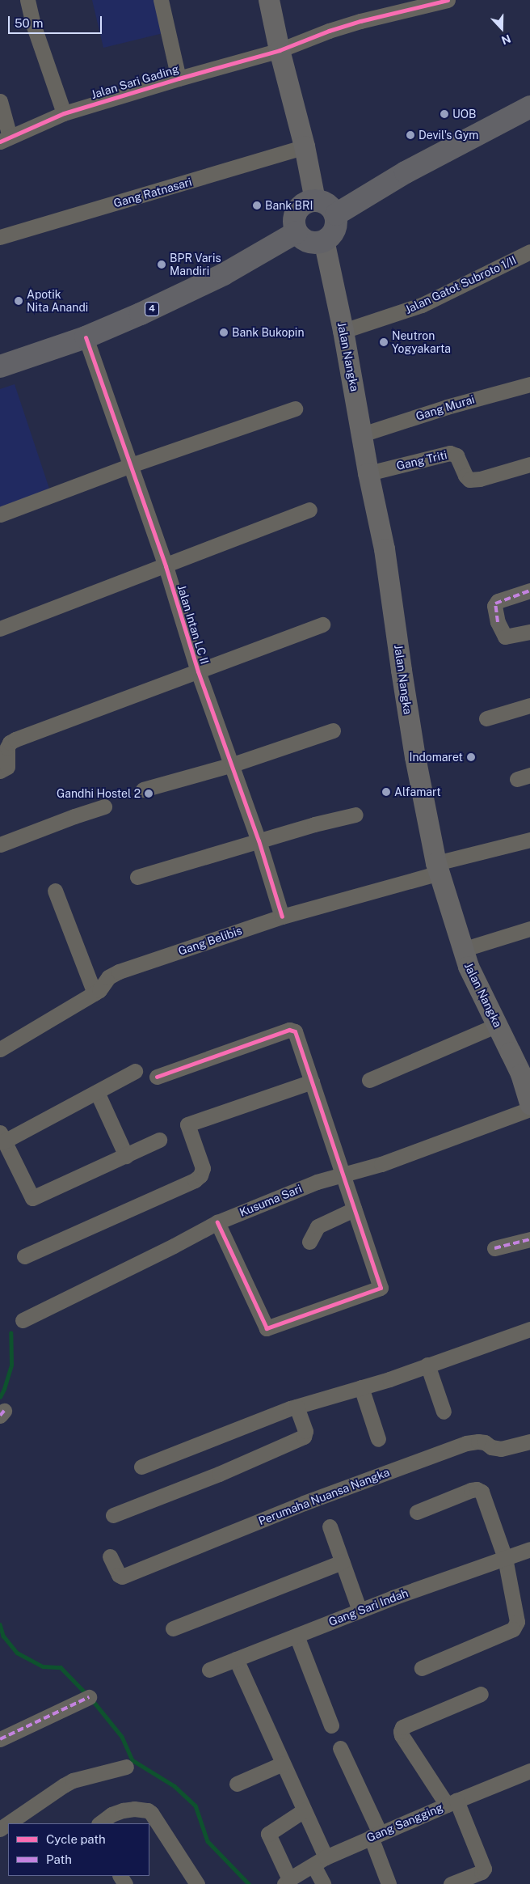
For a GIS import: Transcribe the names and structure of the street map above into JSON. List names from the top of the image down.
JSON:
{
  "streets": {
    "highway": ["4"],
    "main road": ["Jalan Nangka"],
    "street": [
      "Jalan Sari Gading",
      "Gang Ratnasari",
      "Jalan Gatot Subroto 1/II",
      "Gang Murai",
      "Gang Triti",
      "Jalan Intan LC II",
      "Gang Belibis",
      "Kusuma Sari",
      "Perumaha Nuansa Nangka",
      "Gang Sari Indah",
      "Gang Sangging"
    ]
  },
  "crossings": [
    ["Jalan Gatot Subroto 1/II", "Jalan Nangka"],
    ["4", "Jalan Nangka"],
    ["4", "Jalan Intan LC II"],
    ["Jalan Nangka", "Gang Murai"],
    ["Jalan Nangka", "Gang Triti"],
    ["Jalan Nangka", "Gang Belibis"],
    ["Jalan Intan LC II", "Gang Belibis"]
  ],
  "places": [
    "UOB",
    "Devil's Gym",
    "Bank BRI",
    "BPR Varis Mandiri",
    "Apotik Nita Anandi",
    "Bank Bukopin",
    "Neutron Yogyakarta",
    "Indomaret",
    "Alfamart",
    "Gandhi Hostel 2"
  ],
  "legend": ["Cycle path", "Path"],
  "scale_bar": "50 m",
  "north": "bottom"
}
